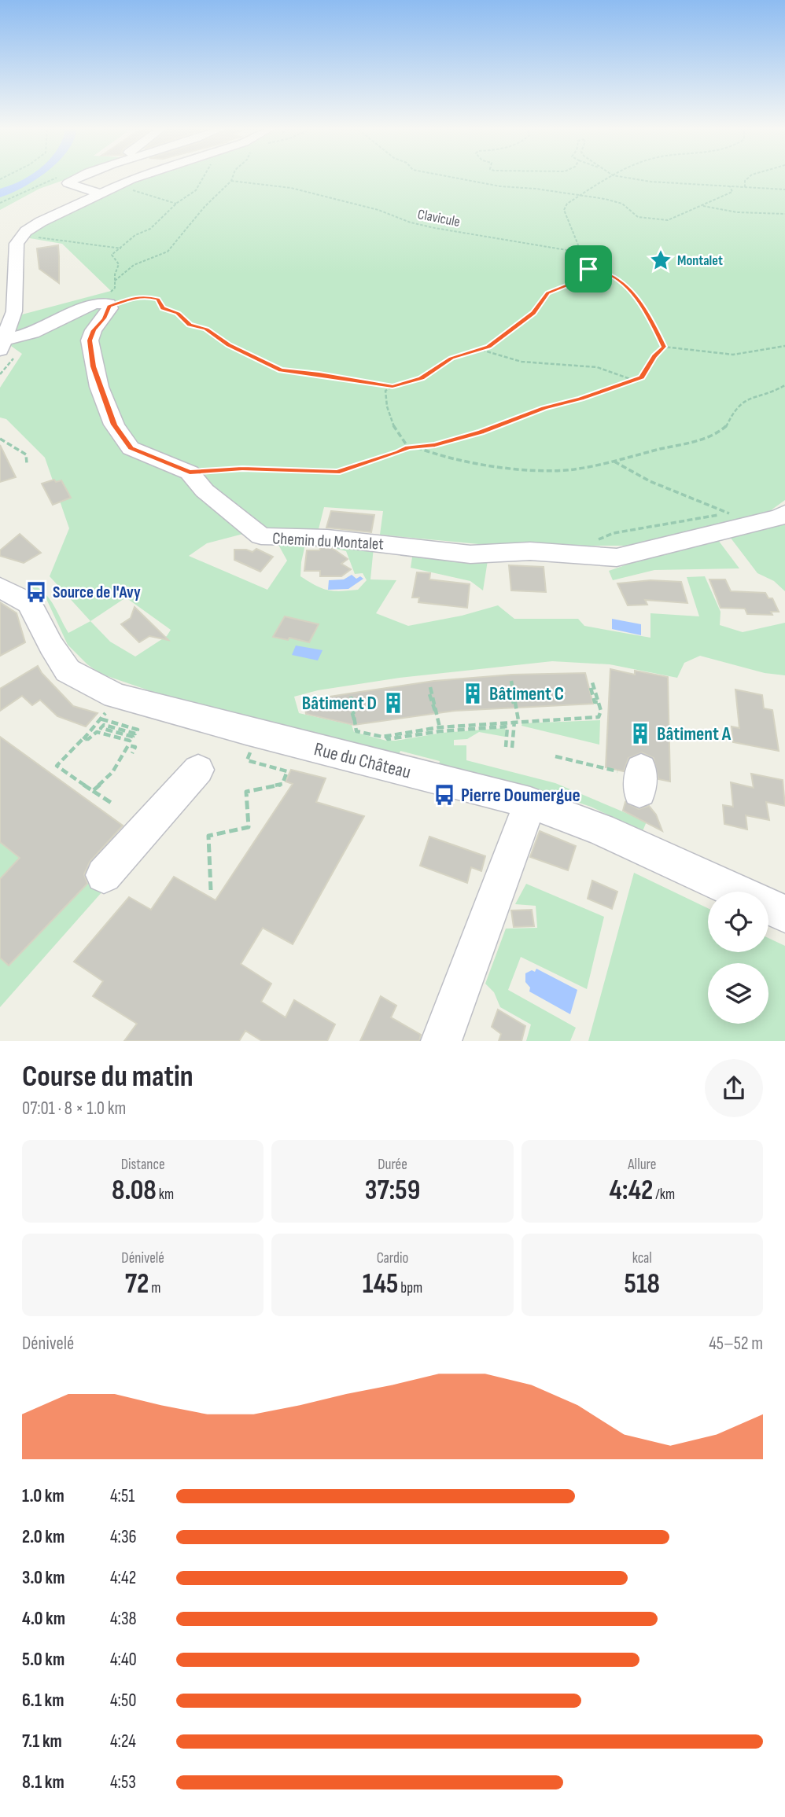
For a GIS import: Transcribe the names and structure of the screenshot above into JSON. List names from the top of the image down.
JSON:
{
  "streets": {
    "street": ["Chemin du Montalet", "Rue du Château"],
    "path": ["Clavicule"]
  },
  "places": {
    "place": ["Montalet"],
    "bus stop": ["Source de l'Avy", "Pierre Doumergue"],
    "building": ["Bâtiment C", "Bâtiment D", "Bâtiment A"]
  },
  "page": {
    "heading": ["Course du matin", "07:01 · 8 × 1.0 km"],
    "stats": [
      ["Distance", "8.08 km"],
      ["Durée", "37:59"],
      ["Allure", "4:42 /km"],
      ["Dénivelé", "72 m"],
      ["Cardio", "145 bpm"],
      ["kcal", "518"]
    ],
    "chart": ["Dénivelé", "45–52 m"],
    "list": [
      {
        "name": "1.0 km",
        "note": "4:51"
      },
      {
        "name": "2.0 km",
        "note": "4:36"
      },
      {
        "name": "3.0 km",
        "note": "4:42"
      },
      {
        "name": "4.0 km",
        "note": "4:38"
      },
      {
        "name": "5.0 km",
        "note": "4:40"
      },
      {
        "name": "6.1 km",
        "note": "4:50"
      },
      {
        "name": "7.1 km",
        "note": "4:24"
      },
      {
        "name": "8.1 km",
        "note": "4:53"
      }
    ]
  }
}
